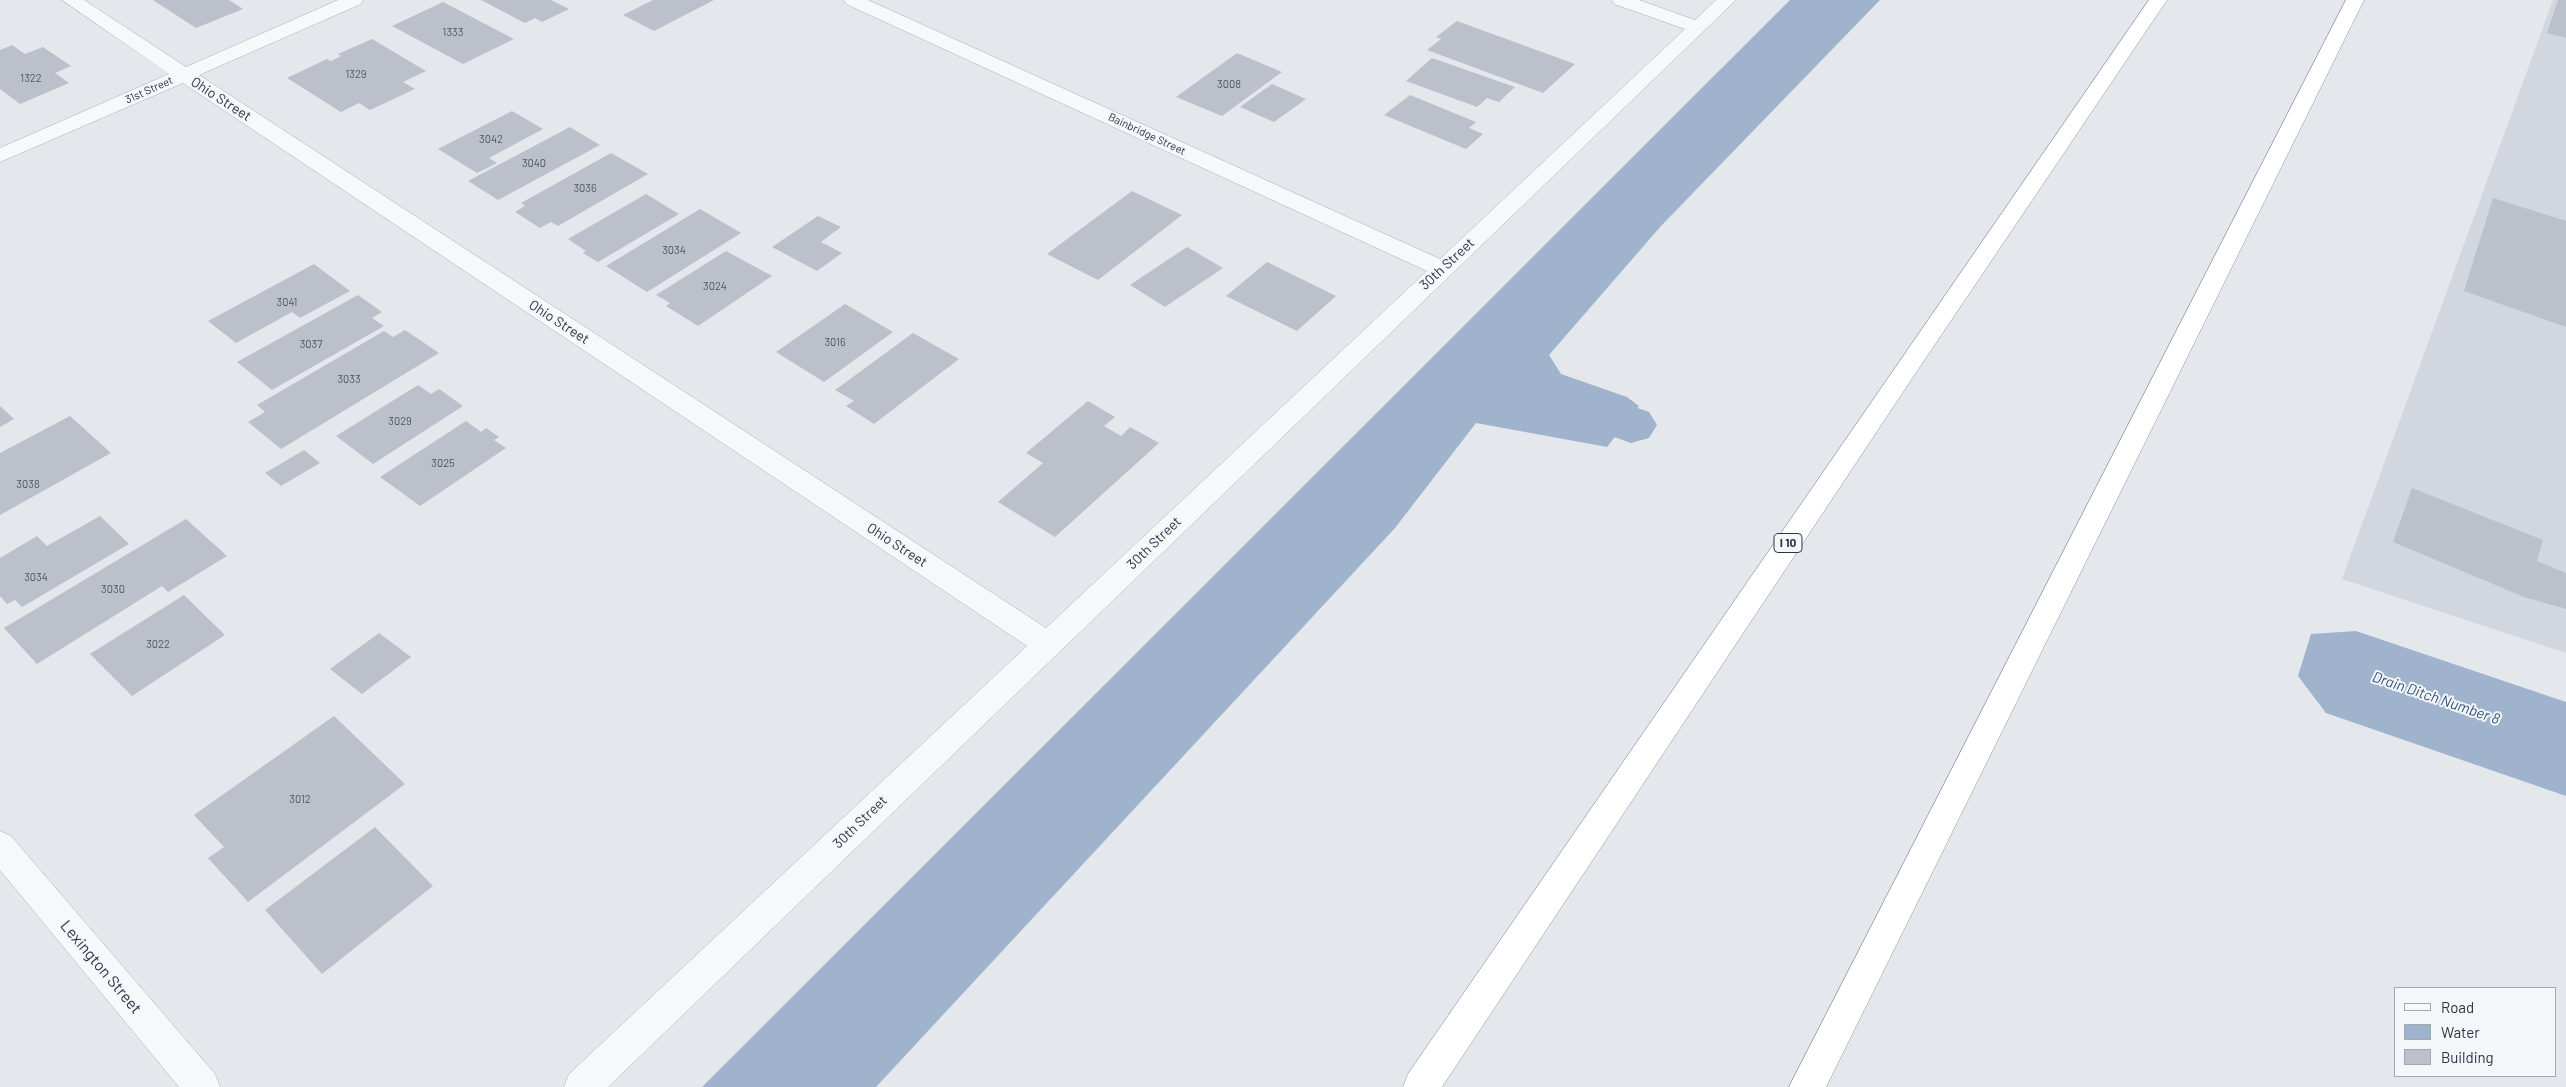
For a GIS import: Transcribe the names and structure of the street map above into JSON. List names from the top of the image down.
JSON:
{
  "streets": {
    "highway": ["I 10"],
    "street": [
      "31st Street",
      "Ohio Street",
      "Bainbridge Street",
      "30th Street",
      "Lexington Street"
    ]
  },
  "crossings": [
    ["31st Street", "Ohio Street"],
    ["Ohio Street", "30th Street"],
    ["Bainbridge Street", "30th Street"]
  ],
  "water": ["Drain Ditch Number 8"],
  "house_numbers": [
    "1333",
    "1329",
    "1322",
    "3008",
    "3042",
    "3040",
    "3036",
    "3034",
    "3024",
    "3041",
    "3016",
    "3037",
    "3033",
    "3029",
    "3025",
    "3038",
    "3034",
    "3030",
    "3022",
    "3012"
  ],
  "legend": ["Road", "Water", "Building"]
}
